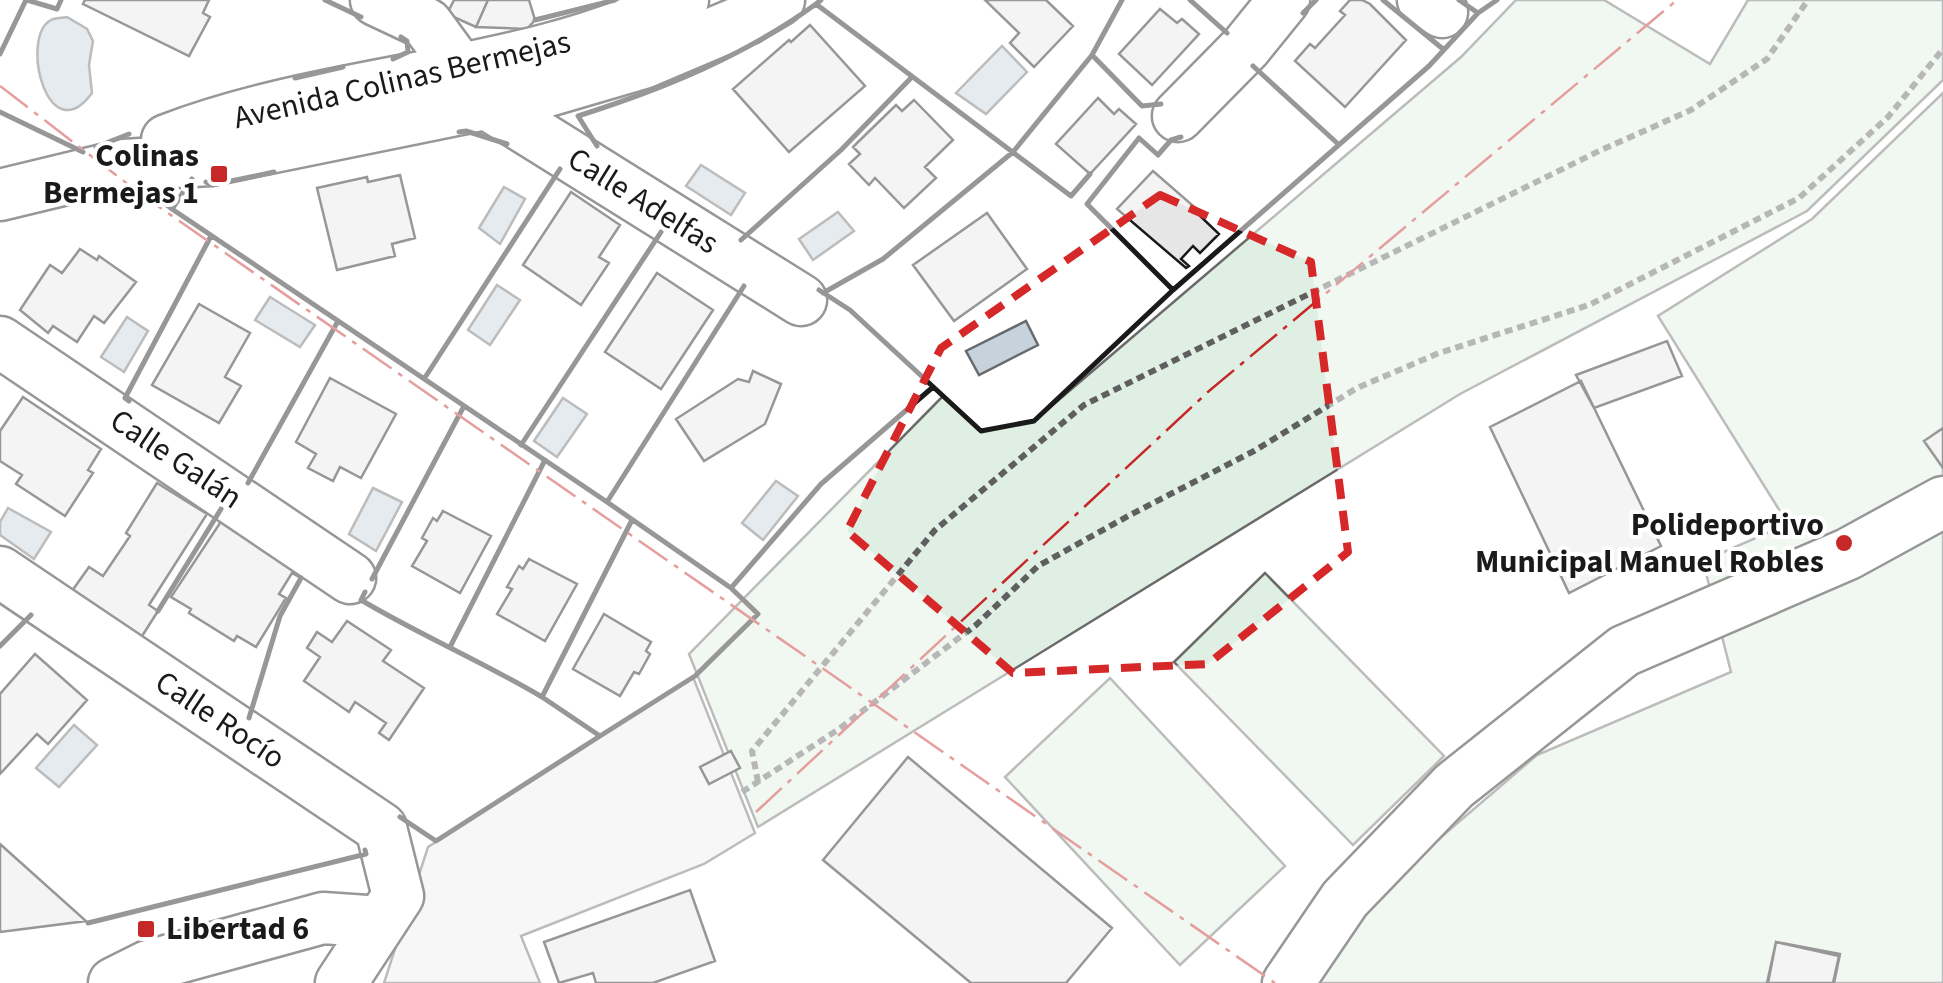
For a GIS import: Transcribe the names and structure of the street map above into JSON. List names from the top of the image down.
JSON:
{
  "streets": {
    "street": [
      "Avenida Colinas Bermejas",
      "Calle Adelfas",
      "Calle Galán",
      "Calle Rocío"
    ]
  },
  "crossings": [
    ["Avenida Colinas Bermejas", "Calle Adelfas"]
  ],
  "places": {
    "transit": ["Colinas Bermejas 1", "Libertad 6"],
    "other": ["Polideportivo Municipal Manuel Robles"]
  }
}
